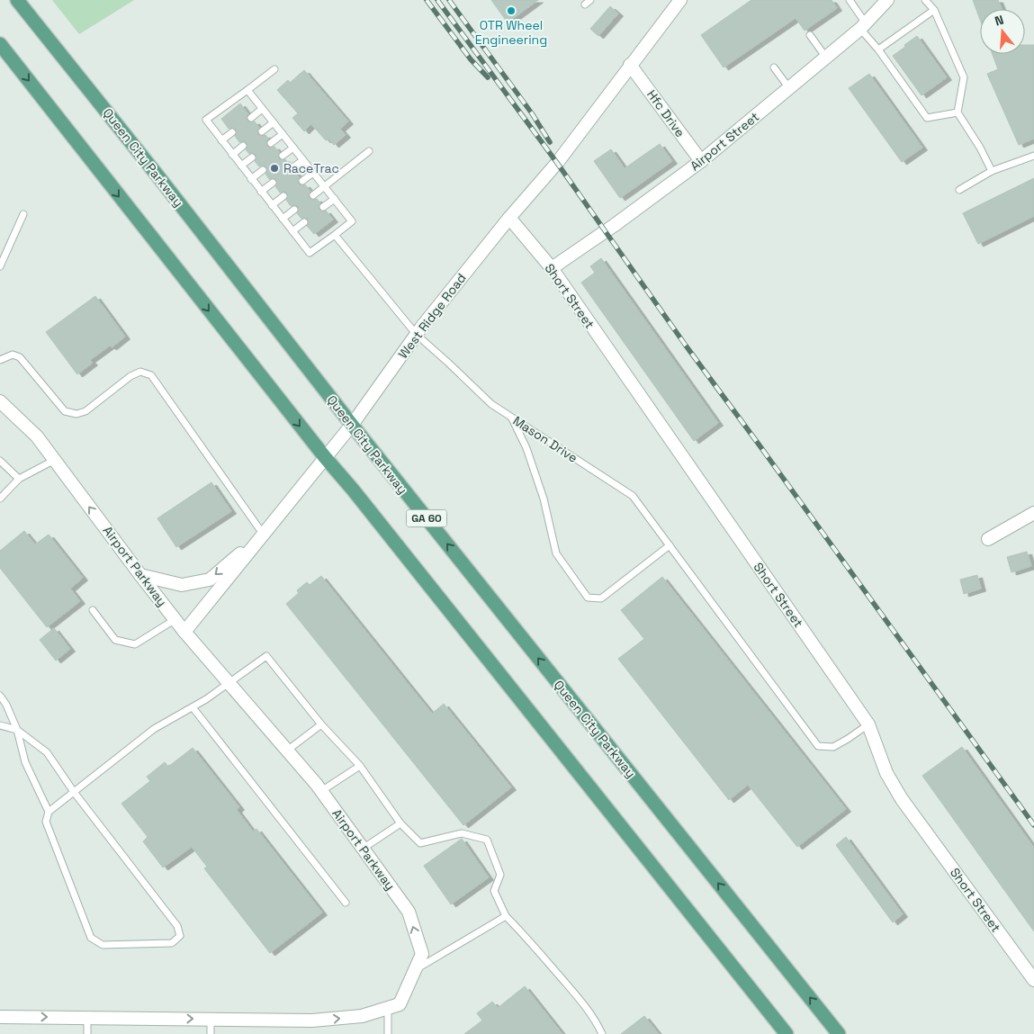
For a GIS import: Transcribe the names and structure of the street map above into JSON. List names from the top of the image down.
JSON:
{
  "streets": {
    "main road": ["Queen City Parkway", "GA 60"],
    "street": [
      "Hfc Drive",
      "Airport Street",
      "Short Street",
      "West Ridge Road",
      "Airport Parkway"
    ],
    "lane": ["Mason Drive"]
  },
  "crossings": [
    ["Hfc Drive", "Airport Street"],
    ["Hfc Drive", "West Ridge Road"],
    ["Airport Street", "Short Street"],
    ["Queen City Parkway", "West Ridge Road"],
    ["Short Street", "West Ridge Road"],
    ["Short Street", "Mason Drive"],
    ["West Ridge Road", "Mason Drive"],
    ["West Ridge Road", "Airport Parkway"]
  ],
  "places": ["OTR Wheel Engineering", "RaceTrac"],
  "north": "top"
}
